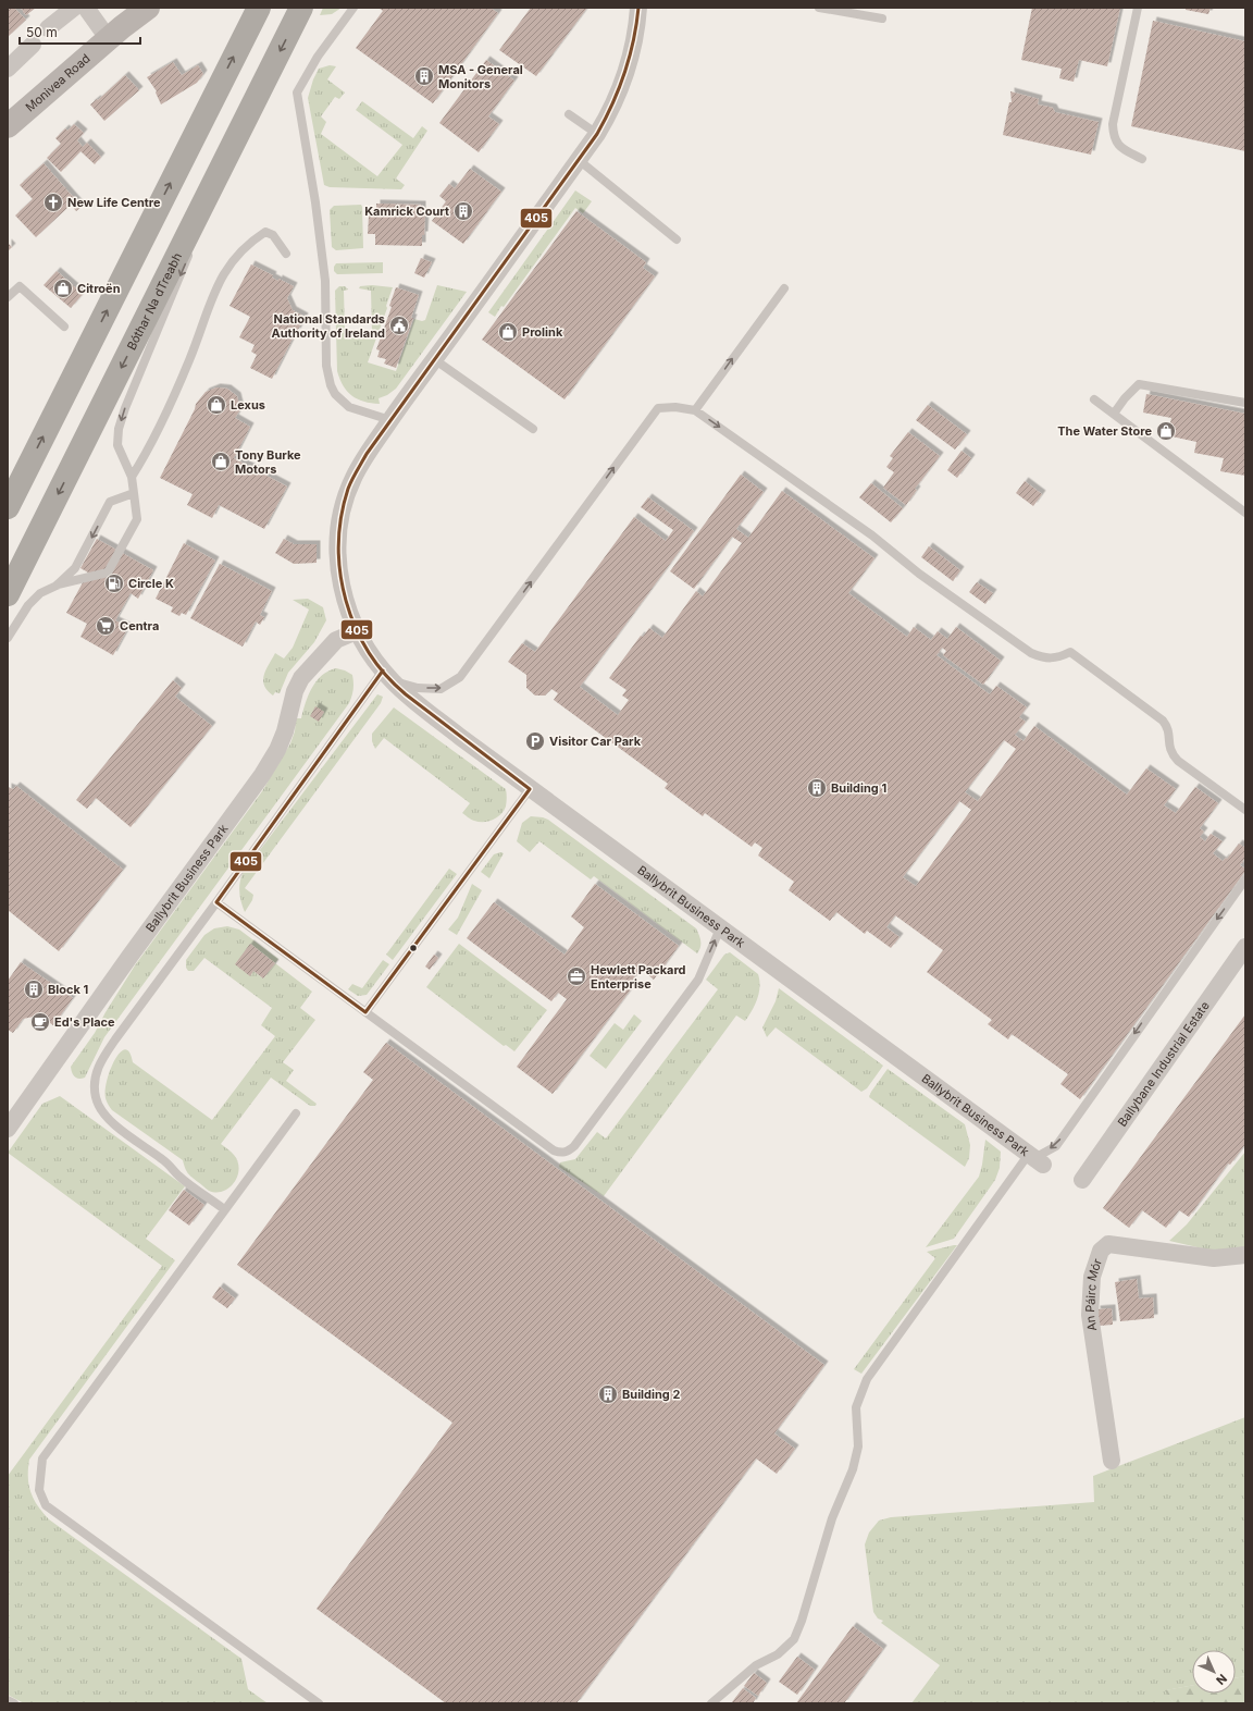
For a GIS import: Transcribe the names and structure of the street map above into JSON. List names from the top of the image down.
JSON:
{
  "streets": {
    "highway": ["Bóthar Na dTreabh"],
    "main road": ["Monivea Road"],
    "street": ["Ballybrit Business Park", "Ballybane Industrial Estate", "An Páirc Mór"]
  },
  "places": {
    "building": [
      "MSA - General Monitors",
      "Kamrick Court",
      "Building 1",
      "Block 1",
      "Building 2"
    ],
    "church": ["New Life Centre"],
    "shop": [
      "Citroën",
      "Prolink",
      "Lexus",
      "The Water Store",
      "Tony Burke Motors"
    ],
    "public building": ["National Standards Authority of Ireland"],
    "fuel station": ["Circle K"],
    "supermarket": ["Centra"],
    "parking": ["Visitor Car Park"],
    "office": ["Hewlett Packard Enterprise"],
    "cafe": ["Ed's Place"]
  },
  "lines": ["transit line 405"],
  "scale_bar": "50 m",
  "north": "bottom right"
}
